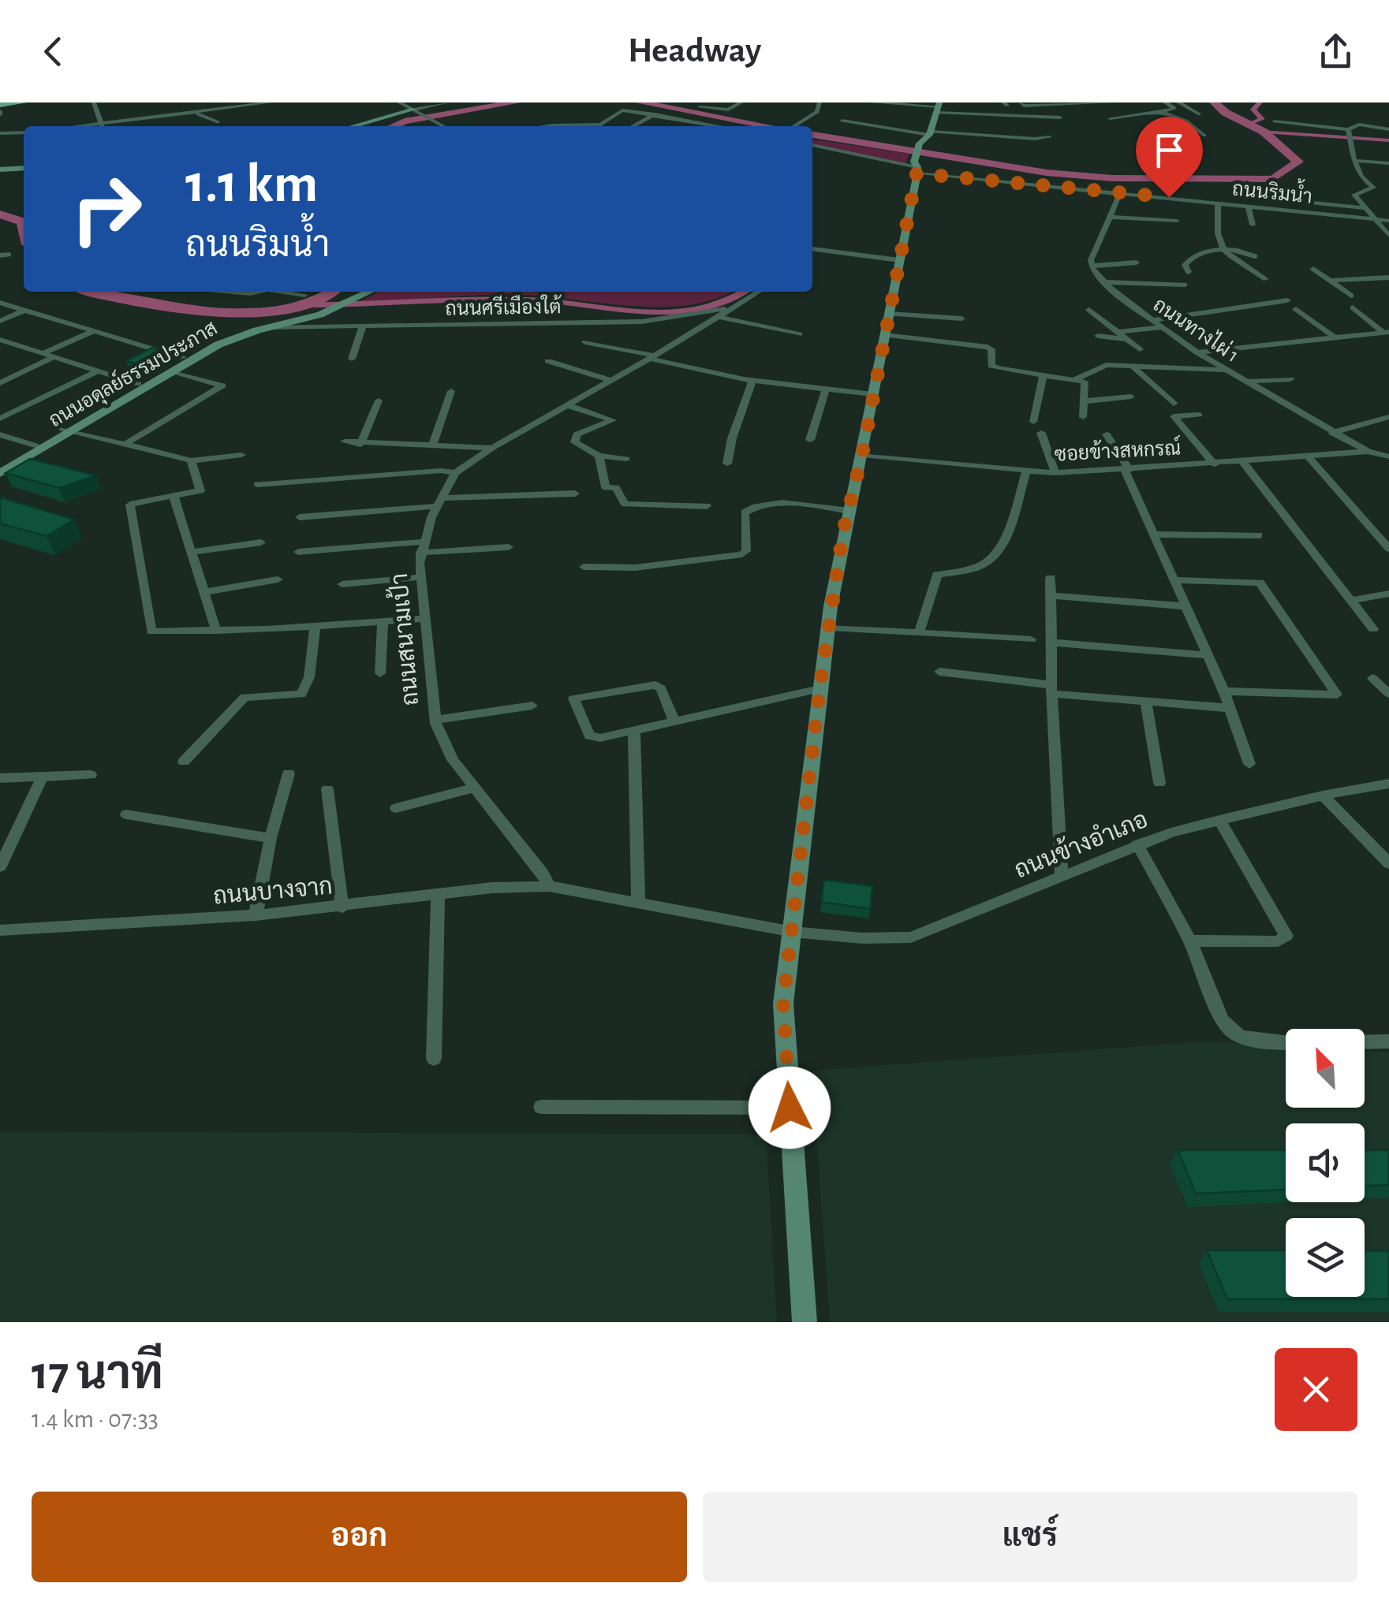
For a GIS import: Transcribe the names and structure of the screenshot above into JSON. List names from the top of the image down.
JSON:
{
  "streets": {
    "street": [
      "ถนนริมน้ำ",
      "ถนนศรีเมืองใต้",
      "ถนนทางไผ่ 1",
      "ถนนอดุลย์ธรรมประภาส",
      "ซอยข้างสหกรณ์",
      "ถนนสนามเป้า",
      "ถนนข้างอำเภอ",
      "ถนนบางจาก"
    ]
  },
  "crossings": [
    ["ถนนศรีเมืองใต้", "ถนนอดุลย์ธรรมประภาส"],
    ["ถนนศรีเมืองใต้", "ถนนสนามเป้า"],
    ["ถนนทางไผ่ 1", "ซอยข้างสหกรณ์"],
    ["ถนนสนามเป้า", "ถนนบางจาก"]
  ],
  "north": "top left",
  "page": {
    "header": "Headway",
    "turn": ["1.1 km", "ถนนริมน้ำ"],
    "heading": ["17 นาที", "1.4 km · 07:33"],
    "buttons": ["ออก", "แชร์"]
  }
}
